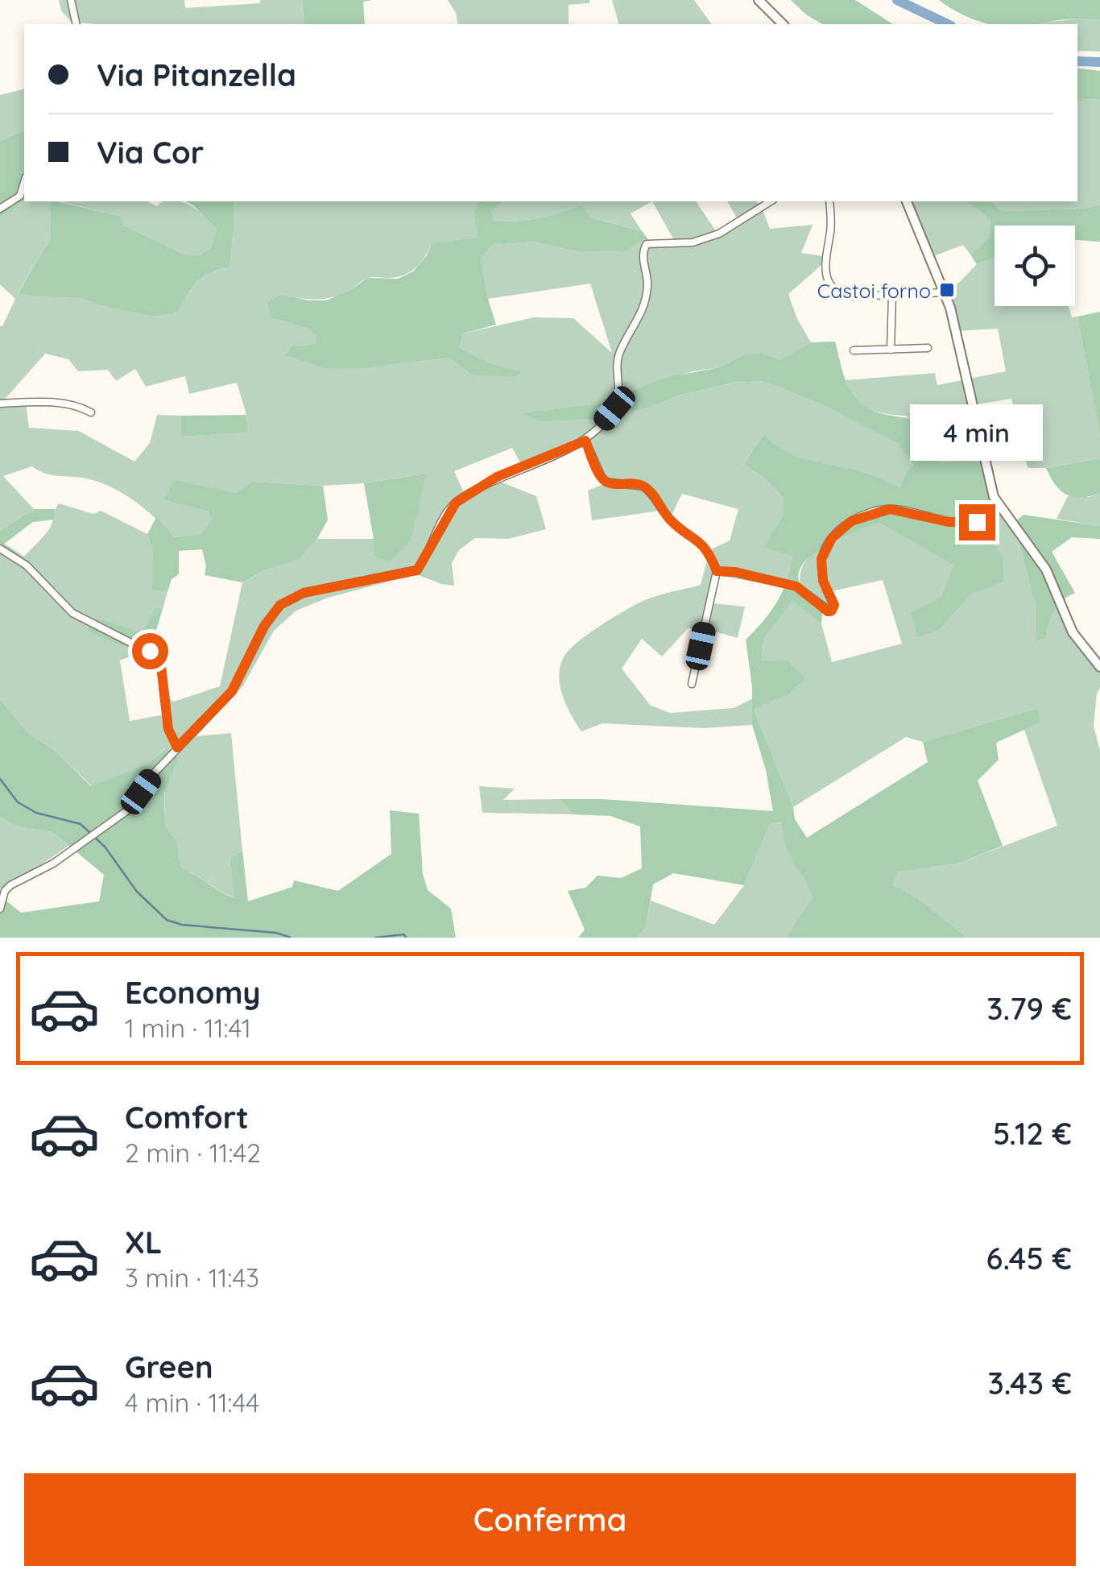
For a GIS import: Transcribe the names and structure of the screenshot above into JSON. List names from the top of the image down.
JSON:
{
  "places": {
    "transit": ["Castoi forno"]
  },
  "page": {
    "banner": ["Via Pitanzella", "Via Cor"],
    "bubble": "4 min",
    "list": [
      {
        "name": "Economy",
        "note": "1 min · 11:41",
        "value": "3.79 €"
      },
      {
        "name": "Comfort",
        "note": "2 min · 11:42",
        "value": "5.12 €"
      },
      {
        "name": "XL",
        "note": "3 min · 11:43",
        "value": "6.45 €"
      },
      {
        "name": "Green",
        "note": "4 min · 11:44",
        "value": "3.43 €"
      }
    ],
    "buttons": "Conferma"
  }
}
